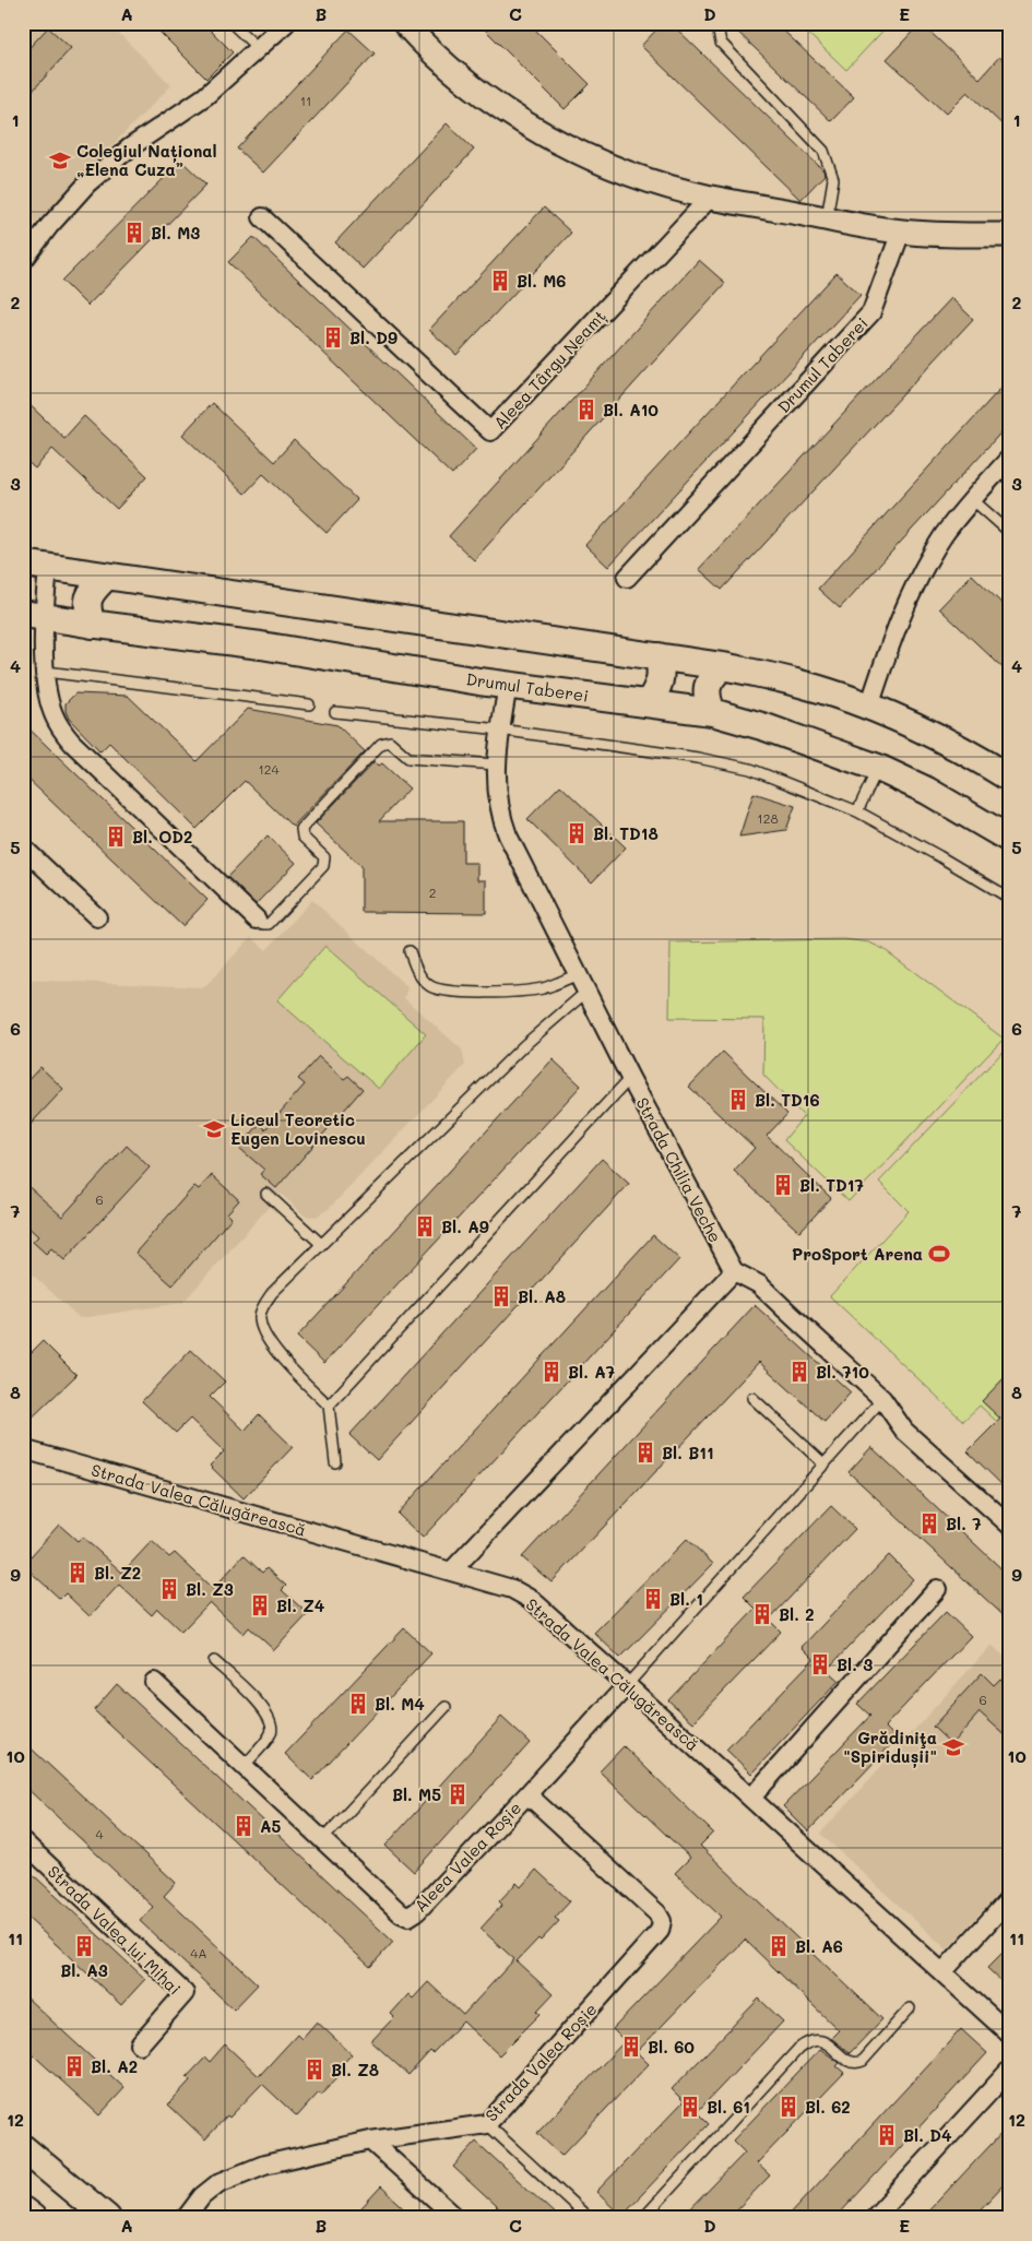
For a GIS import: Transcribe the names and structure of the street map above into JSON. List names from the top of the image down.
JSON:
{
  "streets": {
    "main road": ["Drumul Taberei"],
    "street": [
      "Aleea Târgu Neamț",
      "Strada Chilia Veche",
      "Strada Valea Călugărească",
      "Aleea Valea Roșie",
      "Strada Valea lui Mihai",
      "Strada Valea Roșie"
    ]
  },
  "crossings": [
    ["Drumul Taberei", "Strada Chilia Veche"],
    ["Strada Valea Călugărească", "Aleea Valea Roșie"],
    ["Aleea Valea Roșie", "Strada Valea Roșie"]
  ],
  "places": {
    "school or university": ["Colegiul Național „Elena Cuza”", "Liceul Teoretic Eugen Lovinescu", "Grădiniţa \"Spiridușii\""],
    "building": [
      "Bl. M3",
      "Bl. M6",
      "Bl. D9",
      "Bl. A10",
      "Bl. TD18",
      "Bl. OD2",
      "Bl. TD16",
      "Bl. TD17",
      "Bl. A9",
      "Bl. A8",
      "Bl. A7",
      "Bl. 710",
      "Bl. B11",
      "Bl. 7",
      "Bl. Z2",
      "Bl. Z3",
      "Bl. 1",
      "Bl. Z4",
      "Bl. 2",
      "Bl. 3",
      "Bl. M4",
      "Bl. M5",
      "A5",
      "Bl. A3",
      "Bl. A6",
      "Bl. 60",
      "Bl. A2",
      "Bl. Z8",
      "Bl. 61",
      "Bl. 62",
      "Bl. D4"
    ],
    "sports": ["ProSport Arena"]
  },
  "house_numbers": [
    "11",
    "124",
    "128",
    "2",
    "6",
    "6",
    "4",
    "4A"
  ],
  "grid": {
    "columns": [
      "A",
      "B",
      "C",
      "D",
      "E"
    ],
    "rows": [
      "1",
      "2",
      "3",
      "4",
      "5",
      "6",
      "7",
      "8",
      "9",
      "10",
      "11",
      "12"
    ]
  }
}
